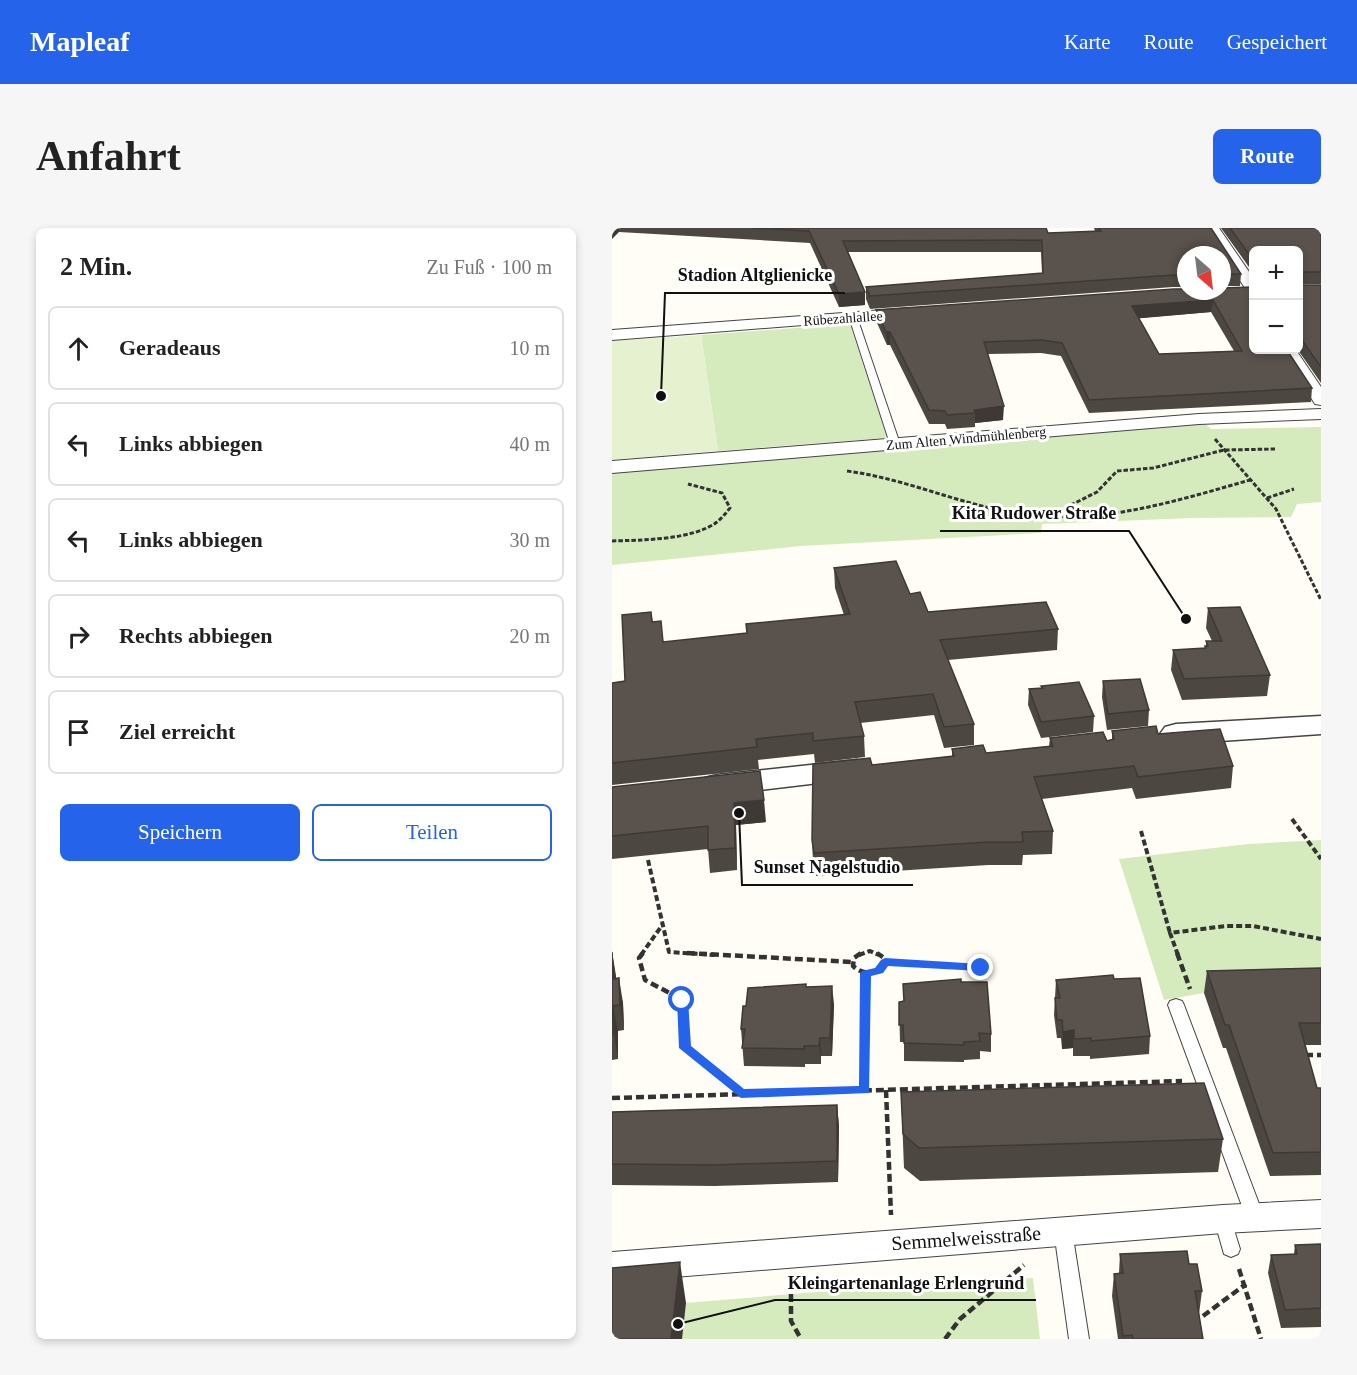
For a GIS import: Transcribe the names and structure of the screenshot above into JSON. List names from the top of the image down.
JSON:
{
  "streets": {
    "street": ["Rübezahlallee", "Zum Alten Windmühlenberg", "Semmelweisstraße"]
  },
  "places": [
    "Stadion Altglienicke",
    "Kita Rudower Straße",
    "Sunset Nagelstudio",
    "Kleingartenanlage Erlengrund"
  ],
  "north": "bottom right",
  "page": {
    "header": "Mapleaf",
    "nav": ["Karte", "Route", "Gespeichert"],
    "buttons": [
      "Route",
      ["Speichern", "Teilen"]
    ],
    "title": "Anfahrt",
    "heading": ["2 Min.", "Zu Fuß · 100 m"],
    "map_buttons": ["+", "−"],
    "list": [
      ["Geradeaus", "10 m"],
      ["Links abbiegen", "40 m"],
      ["Links abbiegen", "30 m"],
      ["Rechts abbiegen", "20 m"],
      "Ziel erreicht"
    ]
  }
}
